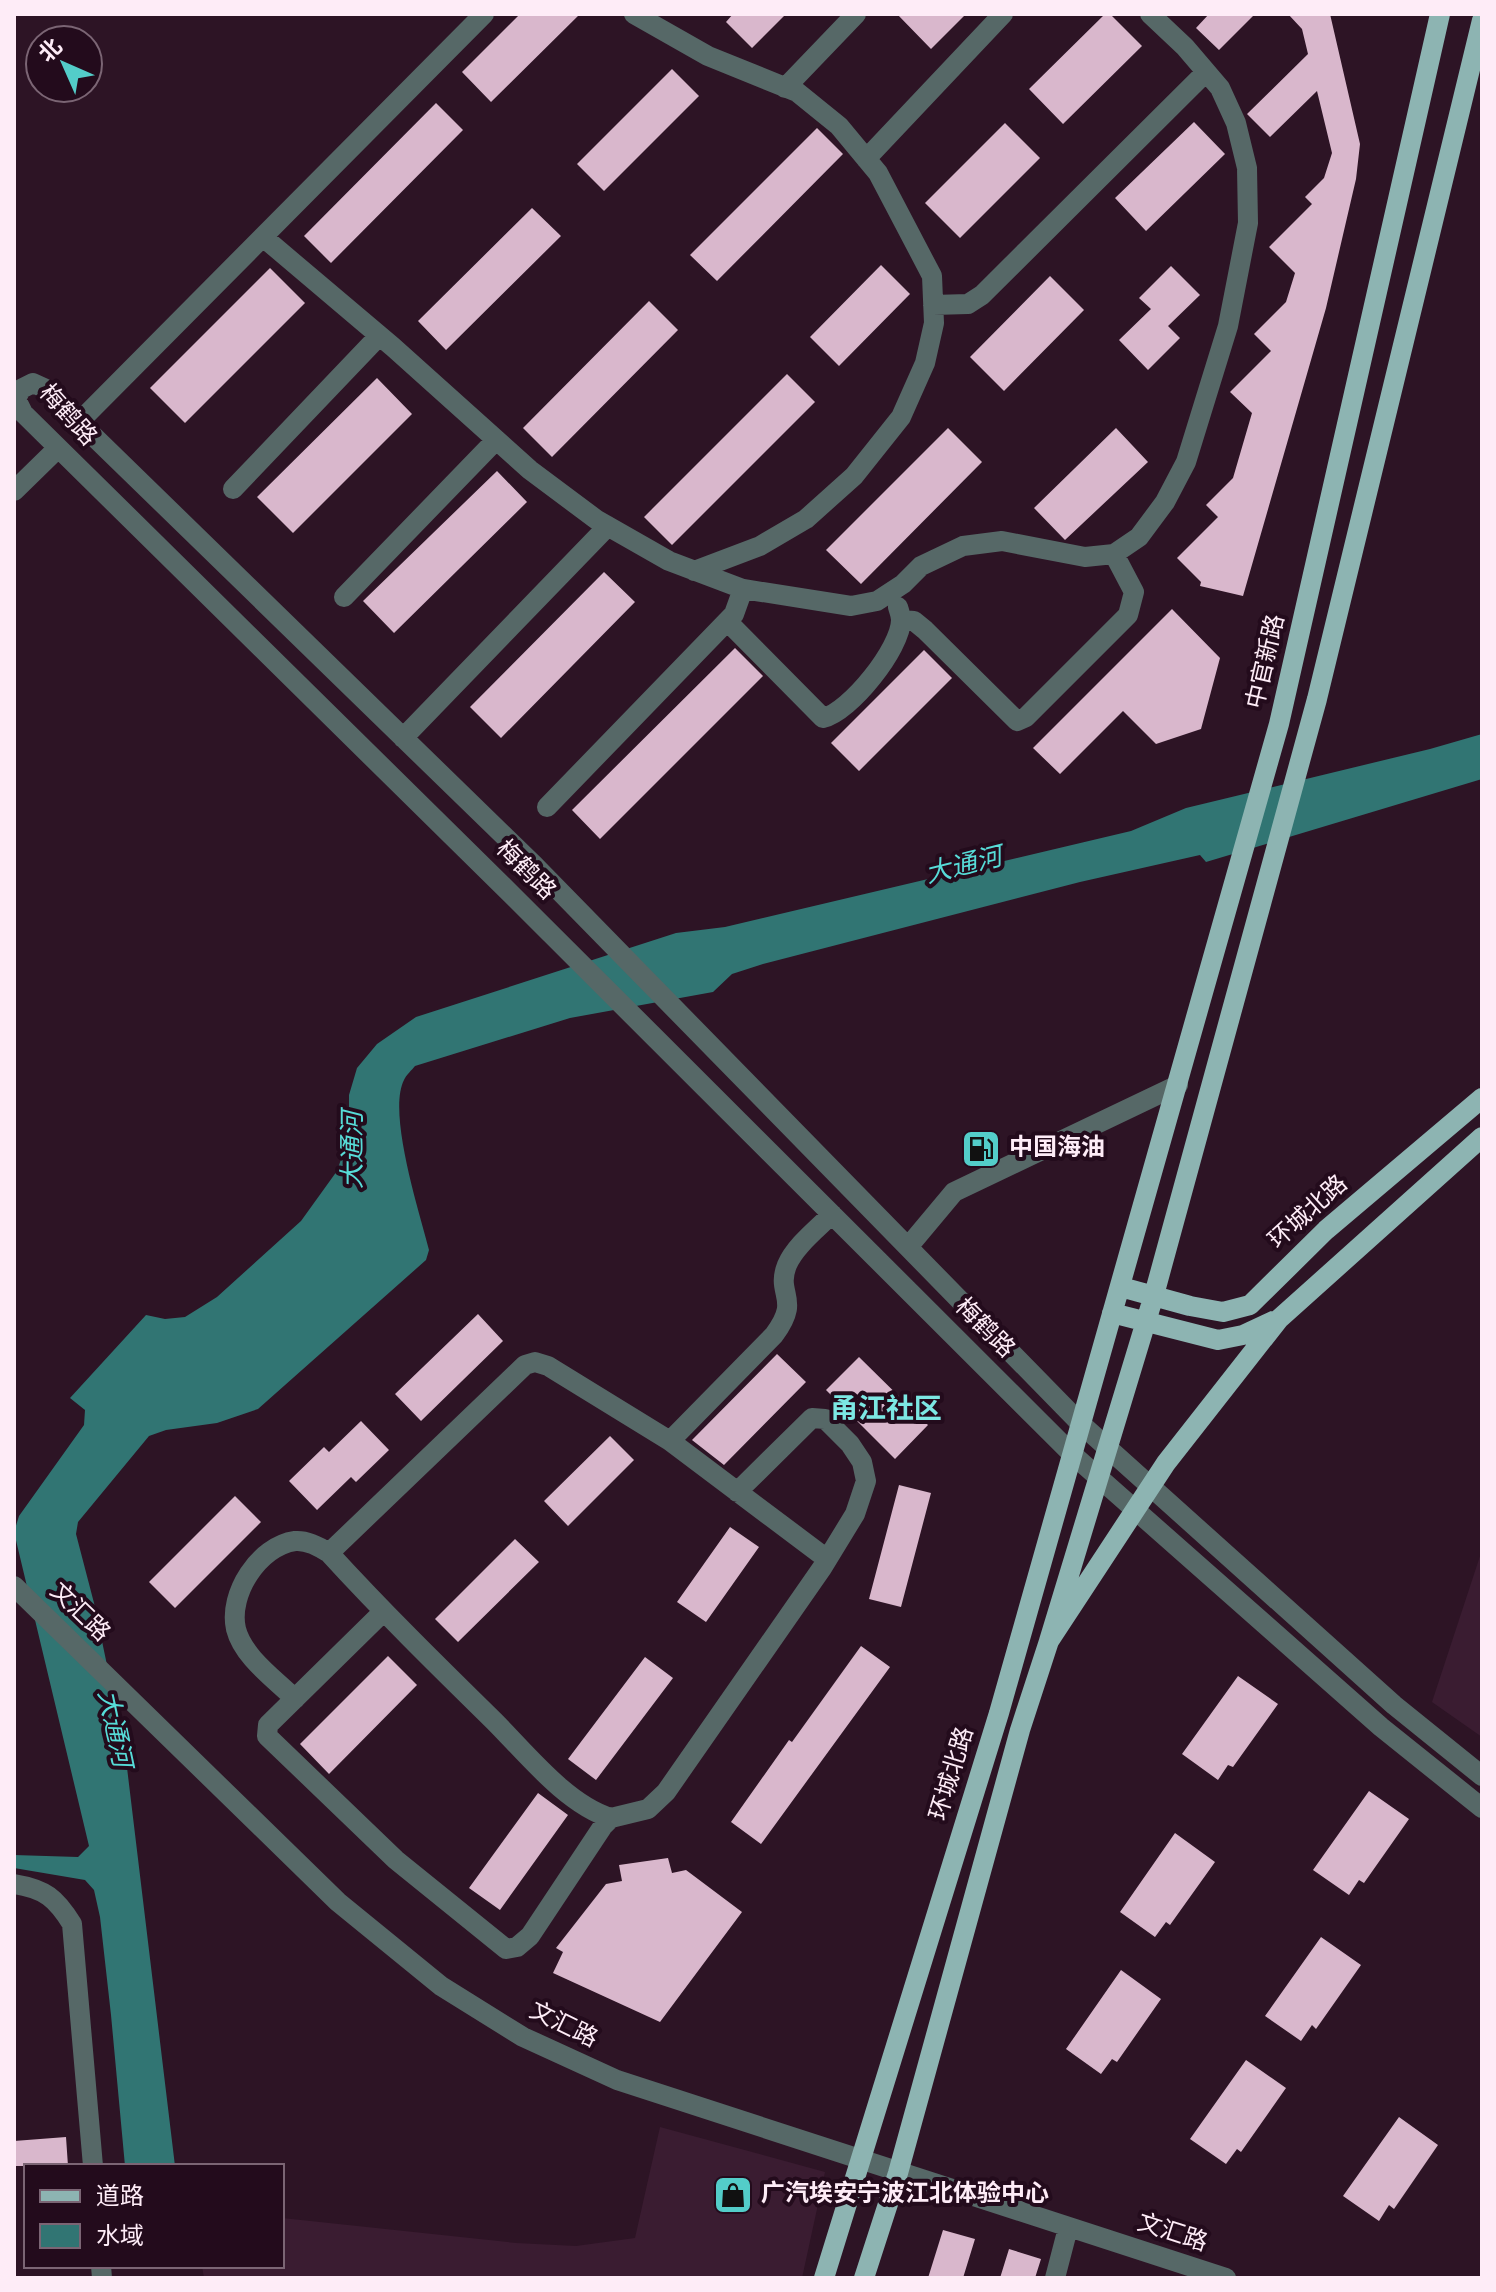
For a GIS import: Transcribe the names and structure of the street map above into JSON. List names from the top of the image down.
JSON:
{
  "streets": {
    "main road": ["中官新路", "环城北路"],
    "street": ["梅鹤路", "文汇路"]
  },
  "crossings": [
    ["梅鹤路", "环城北路"],
    ["中官新路", "环城北路"],
    ["环城北路", "文汇路"]
  ],
  "districts": ["甬江社区"],
  "water": ["大通河"],
  "places": {
    "fuel station": ["中国海油"],
    "shop": ["广汽埃安宁波江北体验中心"]
  },
  "legend": ["道路", "水域"],
  "north": "top left"
}
